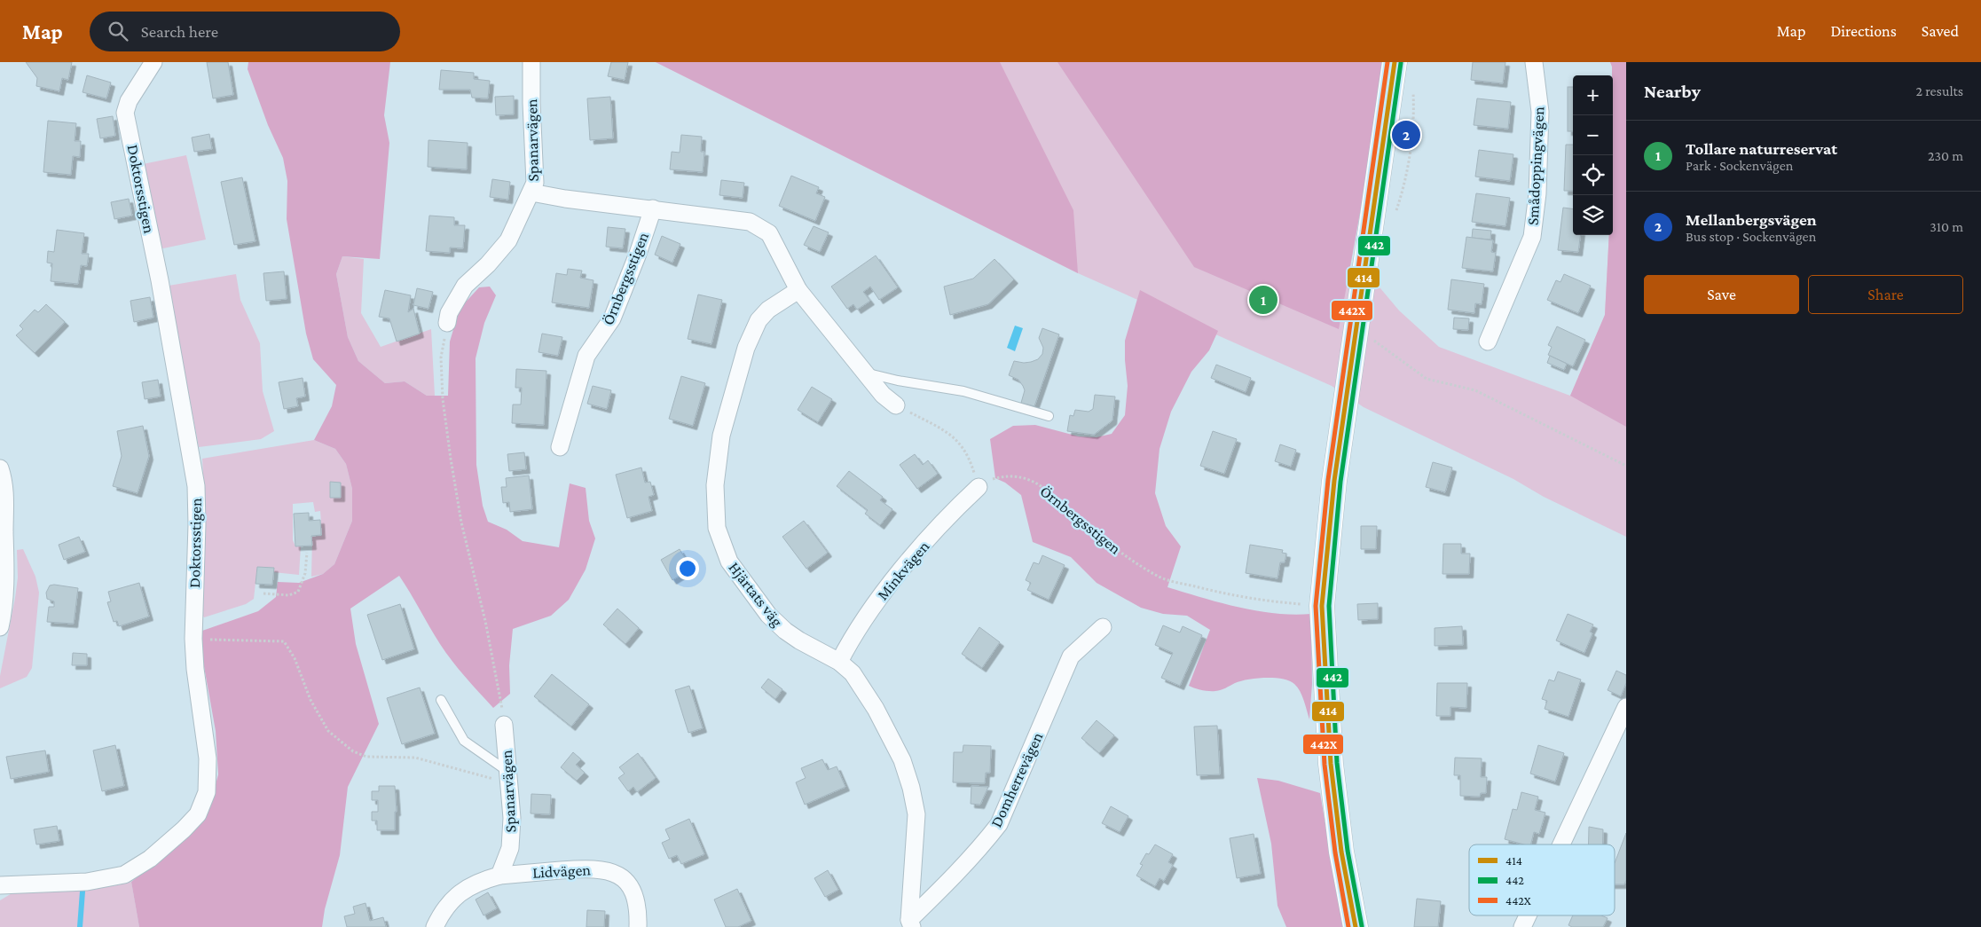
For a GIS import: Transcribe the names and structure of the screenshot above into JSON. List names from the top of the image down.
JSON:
{
  "streets": {
    "street": [
      "Spanarvägen",
      "Smådoppingvägen",
      "Doktorsstigen",
      "Örnbergsstigen",
      "Minkvägen",
      "Hjärtats väg",
      "Domherrevägen",
      "Lidvägen"
    ]
  },
  "crossings": [
    ["Spanarvägen", "Örnbergsstigen"],
    ["Spanarvägen", "Lidvägen"],
    ["Örnbergsstigen", "Minkvägen"],
    ["Örnbergsstigen", "Hjärtats väg"],
    ["Minkvägen", "Hjärtats väg"],
    ["Hjärtats väg", "Domherrevägen"]
  ],
  "lines": ["transit line 414", "transit line 442X", "transit line 442"],
  "legend": ["414", "442", "442X"],
  "page": {
    "header": "Map",
    "search": "Search here",
    "nav": ["Map", "Directions", "Saved"],
    "heading": ["Nearby", "2 results"],
    "map_buttons": ["+", "−"],
    "pins": ["2", "1"],
    "list": [
      {
        "mark": "1",
        "name": "Tollare naturreservat",
        "note": "Park · Sockenvägen",
        "value": "230 m"
      },
      {
        "mark": "2",
        "name": "Mellanbergsvägen",
        "note": "Bus stop · Sockenvägen",
        "value": "310 m"
      }
    ],
    "buttons": ["Save", "Share"]
  }
}
